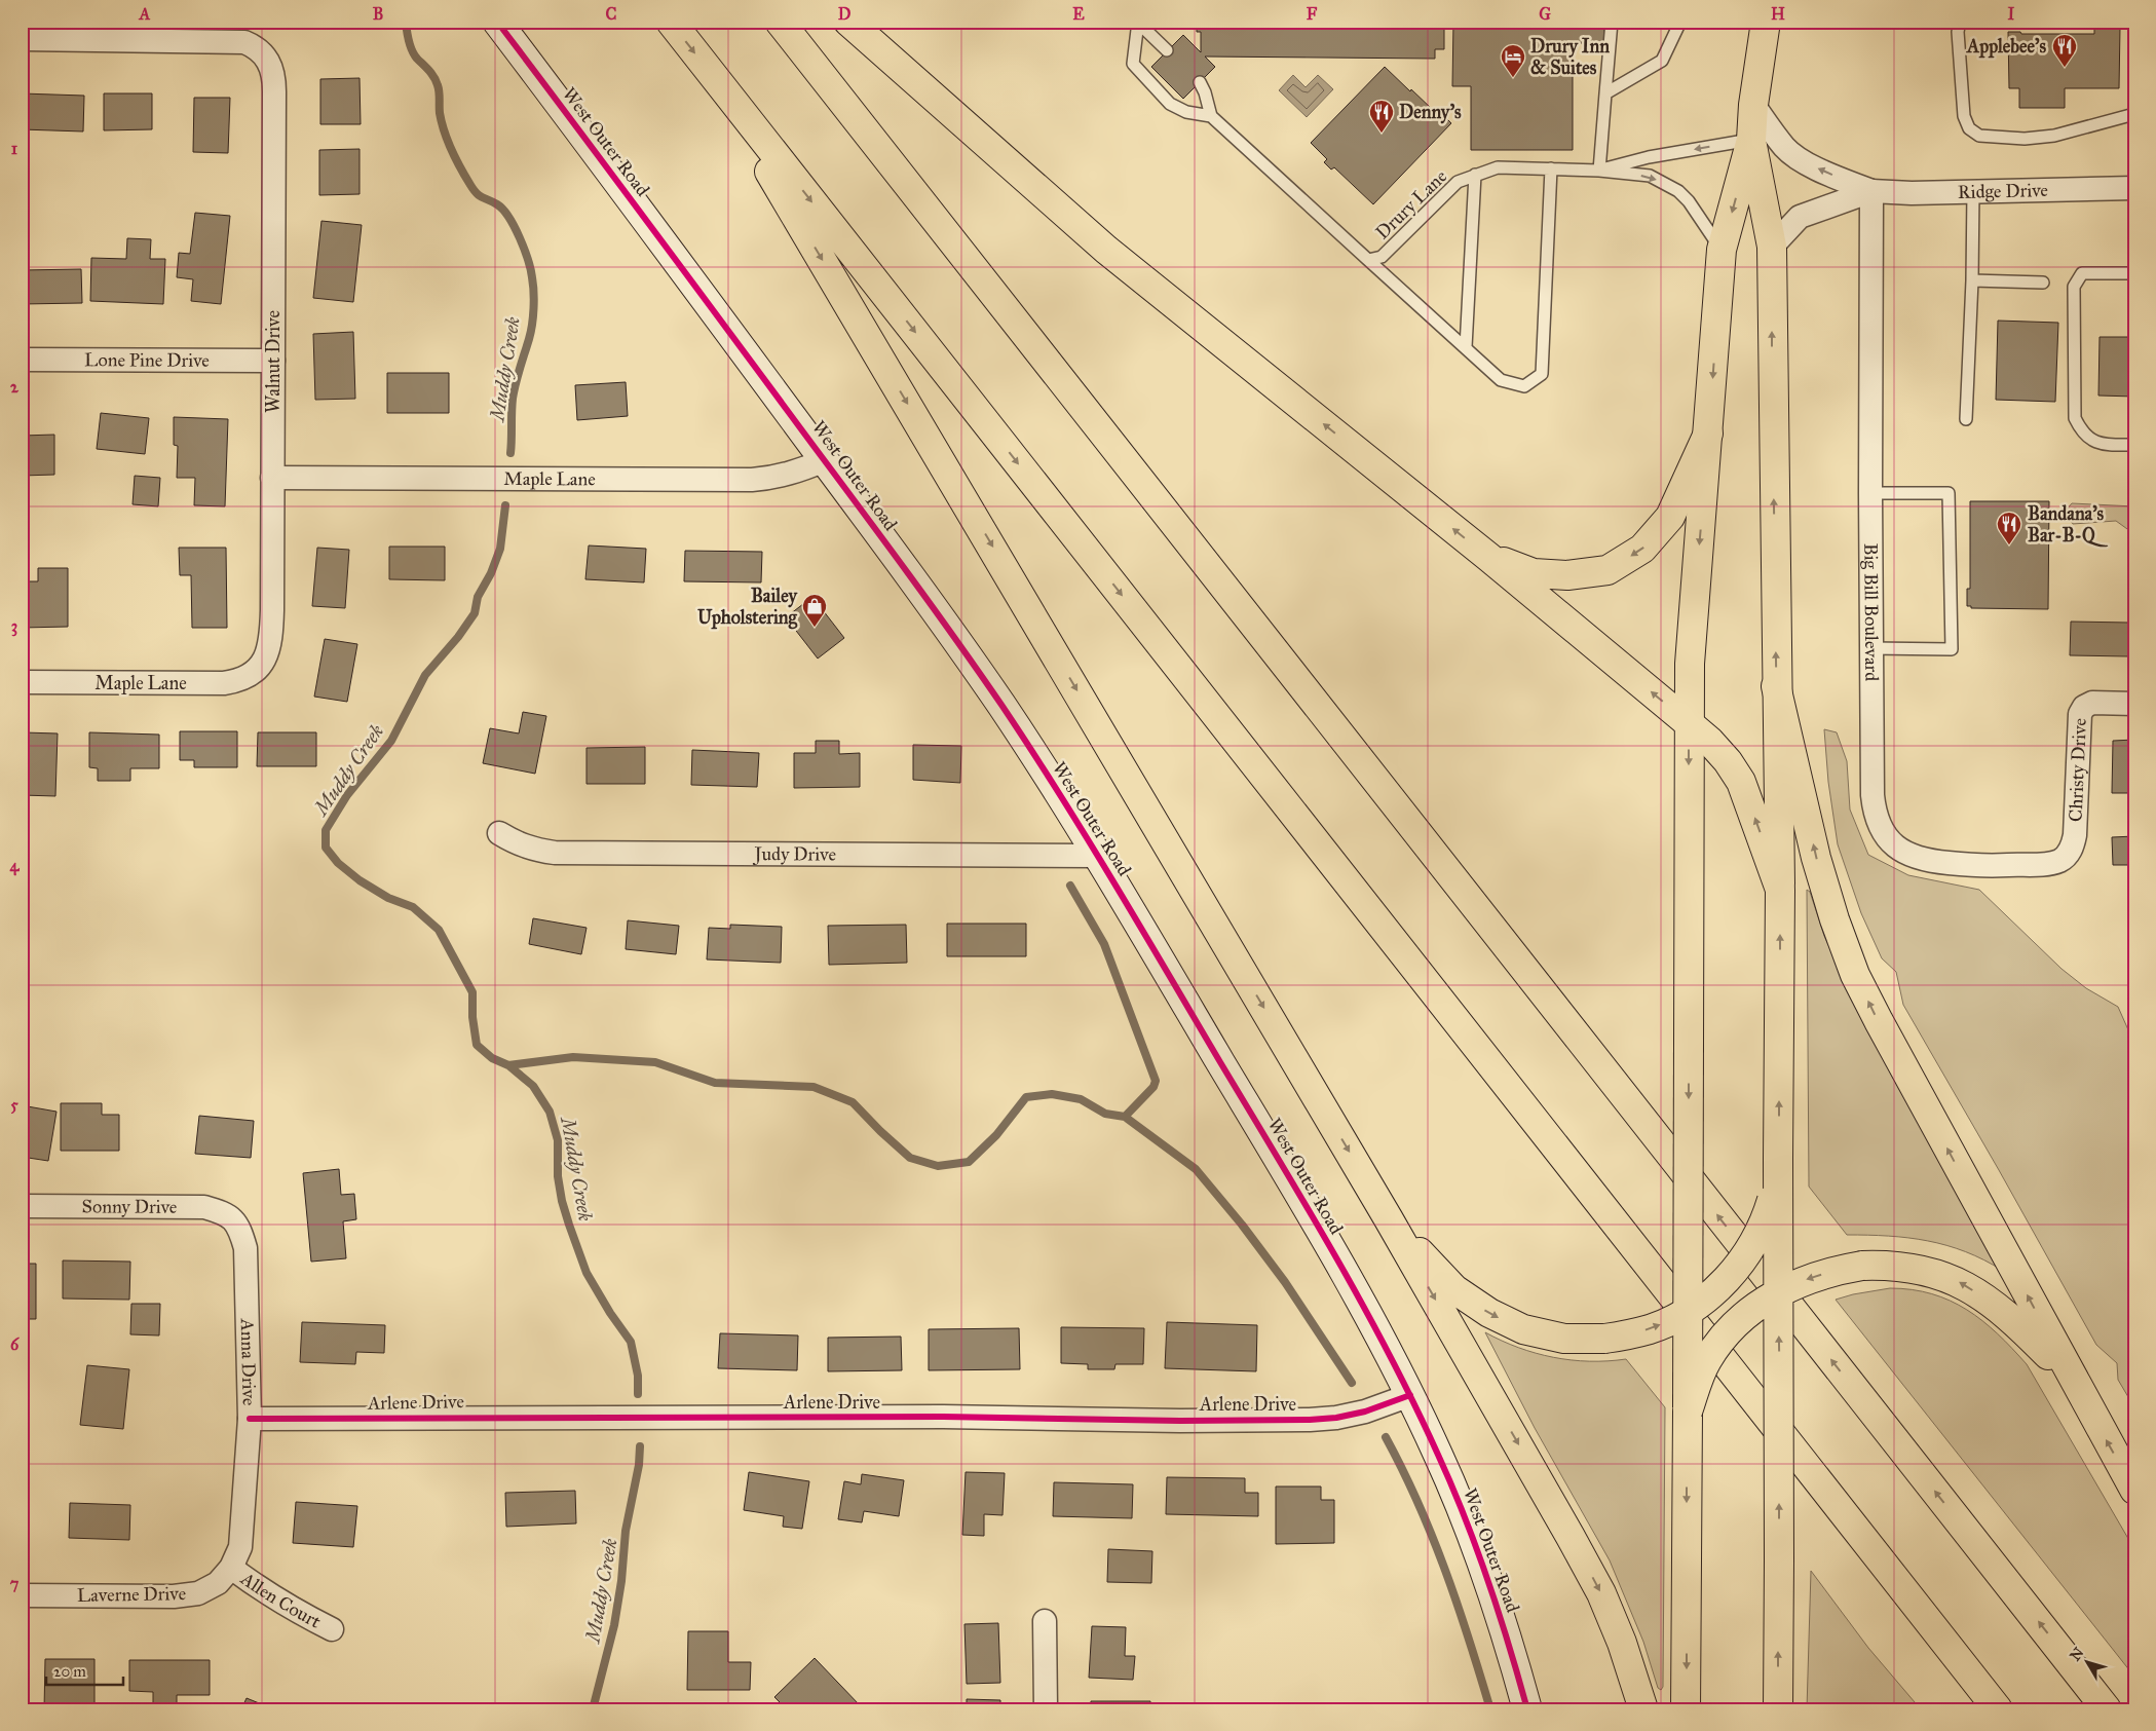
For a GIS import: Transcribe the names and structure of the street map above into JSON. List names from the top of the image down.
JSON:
{
  "streets": {
    "street": [
      "West Outer Road",
      "Ridge Drive",
      "Lone Pine Drive",
      "Walnut Drive",
      "Maple Lane",
      "Big Bill Boulevard",
      "Christy Drive",
      "Judy Drive",
      "Sonny Drive",
      "Anna Drive",
      "Arlene Drive",
      "Laverne Drive",
      "Allen Court"
    ],
    "lane": ["Drury Lane"]
  },
  "crossings": [
    ["West Outer Road", "Maple Lane"],
    ["West Outer Road", "Judy Drive"],
    ["West Outer Road", "Arlene Drive"],
    ["Ridge Drive", "Big Bill Boulevard"],
    ["Lone Pine Drive", "Walnut Drive"],
    ["Walnut Drive", "Maple Lane"],
    ["Big Bill Boulevard", "Christy Drive"],
    ["Sonny Drive", "Anna Drive"],
    ["Anna Drive", "Arlene Drive"],
    ["Anna Drive", "Laverne Drive"],
    ["Anna Drive", "Allen Court"],
    ["Laverne Drive", "Allen Court"]
  ],
  "water": ["Muddy Creek"],
  "places": {
    "restaurant": ["Applebee's", "Denny's", "Bandana's Bar-B-Q"],
    "hotel": ["Drury Inn & Suites"],
    "shop": ["Bailey Upholstering"]
  },
  "scale_bar": "20 m",
  "north": "top left",
  "grid": {
    "columns": [
      "A",
      "B",
      "C",
      "D",
      "E",
      "F",
      "G",
      "H",
      "I"
    ],
    "rows": [
      "1",
      "2",
      "3",
      "4",
      "5",
      "6",
      "7"
    ]
  }
}
